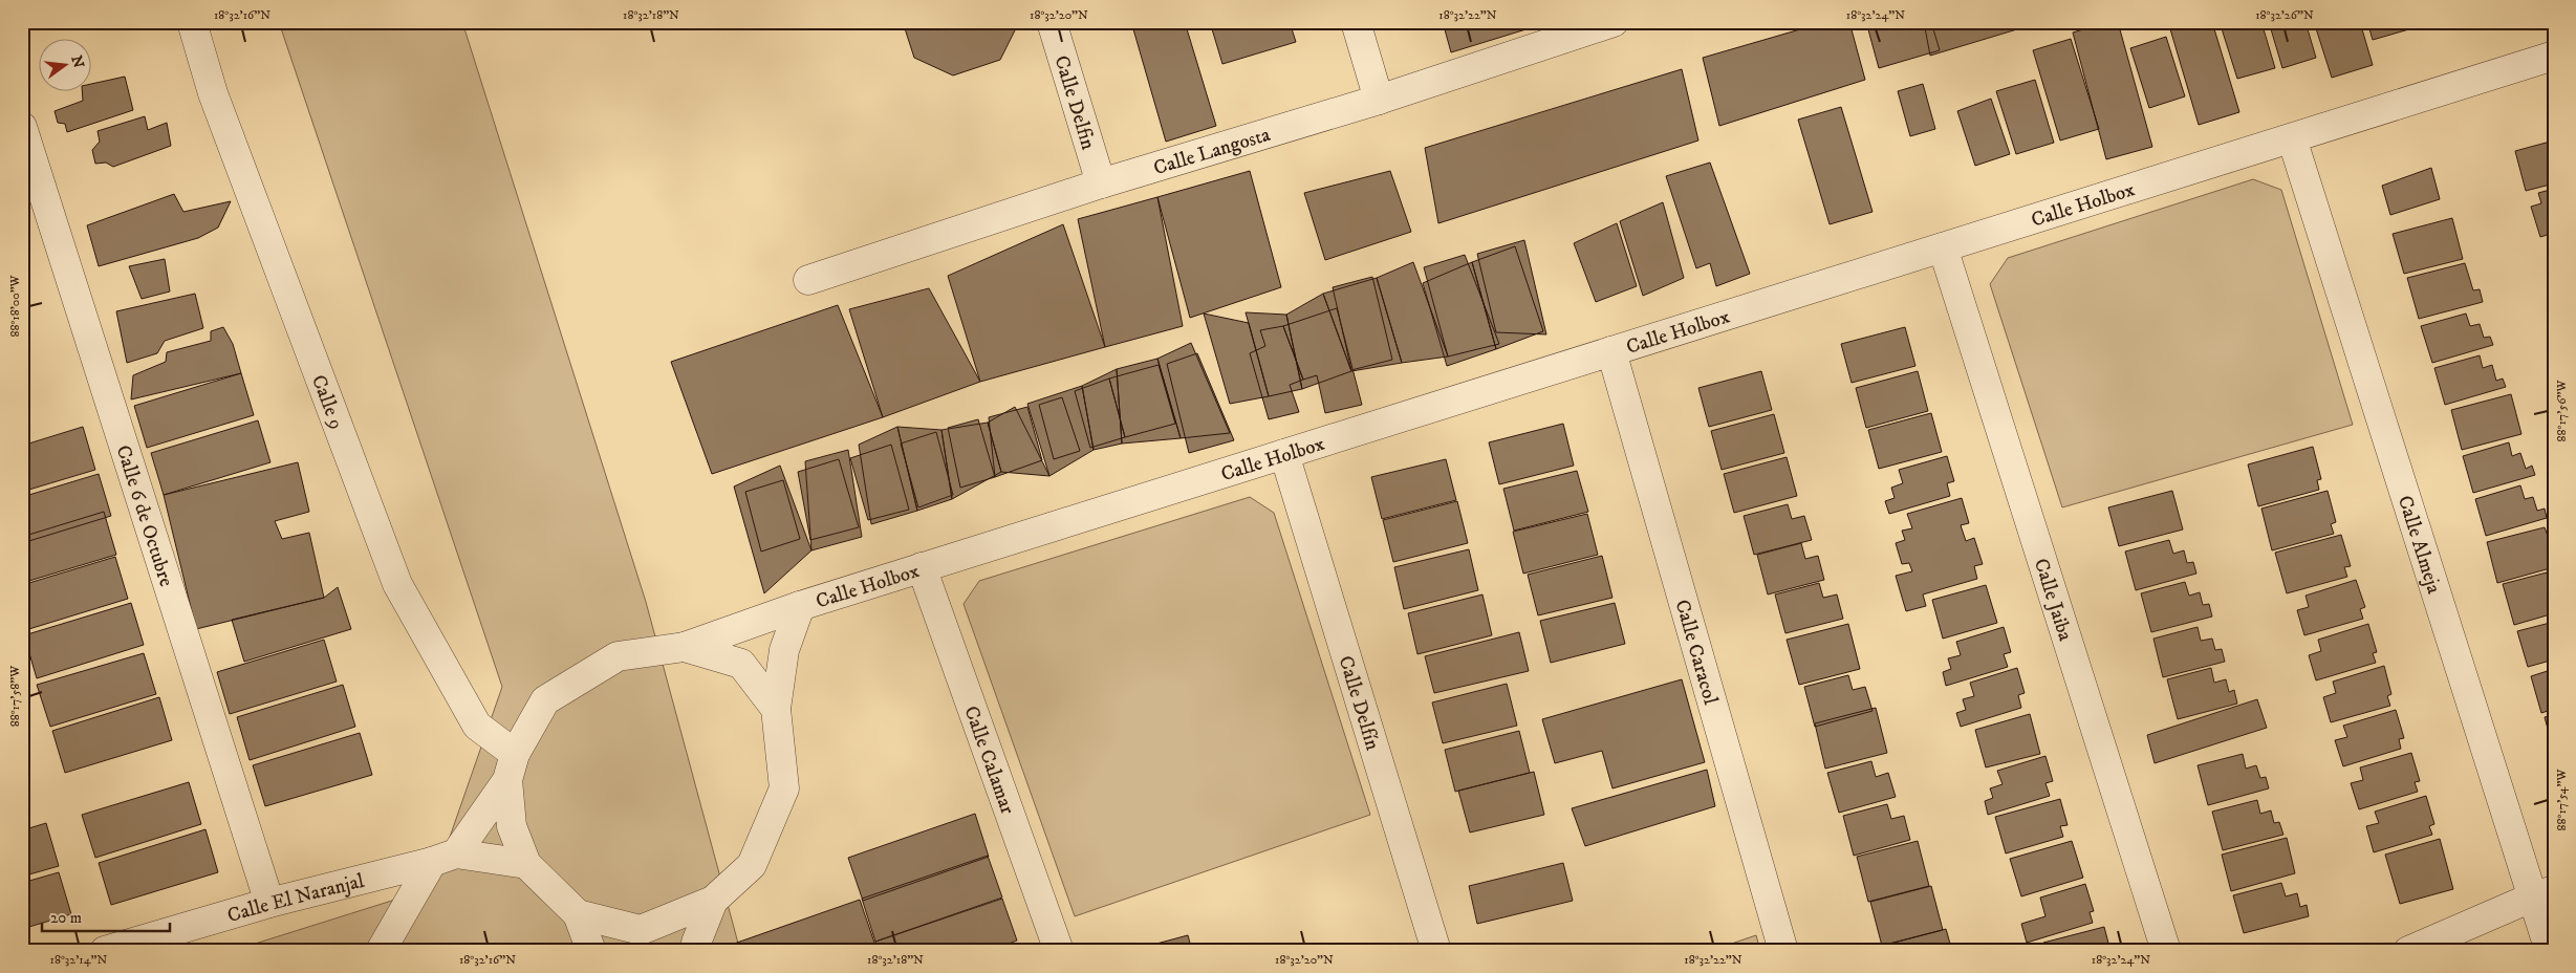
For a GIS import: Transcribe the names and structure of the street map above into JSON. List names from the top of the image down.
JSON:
{
  "streets": {
    "street": [
      "Calle Delfin",
      "Calle Langosta",
      "Calle Holbox",
      "Calle 9",
      "Calle 6 de Octubre",
      "Calle Almeja",
      "Calle Jaiba",
      "Calle Caracol",
      "Calle Delfín",
      "Calle Calamar",
      "Calle El Naranjal"
    ]
  },
  "crossings": [
    ["Calle Delfin", "Calle Langosta"],
    ["Calle Holbox", "Calle Almeja"],
    ["Calle Holbox", "Calle Jaiba"],
    ["Calle Holbox", "Calle Caracol"],
    ["Calle Holbox", "Calle Delfín"],
    ["Calle Holbox", "Calle Calamar"],
    ["Calle 6 de Octubre", "Calle El Naranjal"]
  ],
  "scale_bar": "20 m",
  "north": "right",
  "coordinates": [
    "18°32'16\"N",
    "18°32'18\"N",
    "18°32'20\"N",
    "18°32'22\"N",
    "18°32'24\"N",
    "18°32'26\"N",
    "88°18'00\"W",
    "88°17'56\"W",
    "88°17'58\"W",
    "88°17'54\"W",
    "18°32'14\"N"
  ]
}
